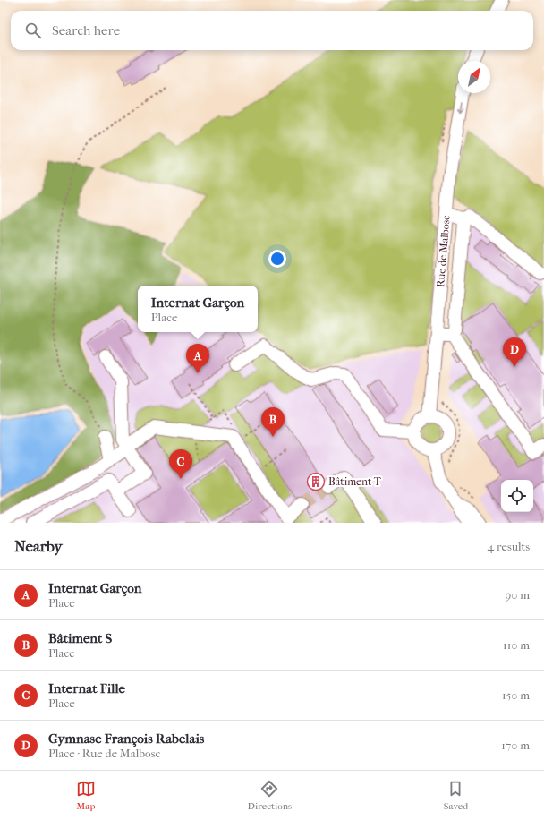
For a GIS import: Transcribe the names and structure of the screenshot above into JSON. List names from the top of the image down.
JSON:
{
  "streets": {
    "street": ["Rue de Malbosc"]
  },
  "one_way": ["Rue de Malbosc"],
  "places": {
    "building": ["Bâtiment T"]
  },
  "north": "top right",
  "page": {
    "search": "Search here",
    "popup": ["Internat Garçon", "Place"],
    "pins": [
      "D",
      "A",
      "B",
      "C"
    ],
    "heading": ["Nearby", "4 results"],
    "list": [
      {
        "mark": "A",
        "name": "Internat Garçon",
        "note": "Place",
        "value": "90 m"
      },
      {
        "mark": "B",
        "name": "Bâtiment S",
        "note": "Place",
        "value": "110 m"
      },
      {
        "mark": "C",
        "name": "Internat Fille",
        "note": "Place",
        "value": "150 m"
      },
      {
        "mark": "D",
        "name": "Gymnase François Rabelais",
        "note": "Place · Rue de Malbosc",
        "value": "170 m"
      }
    ],
    "nav": ["Map", "Directions", "Saved"]
  }
}
